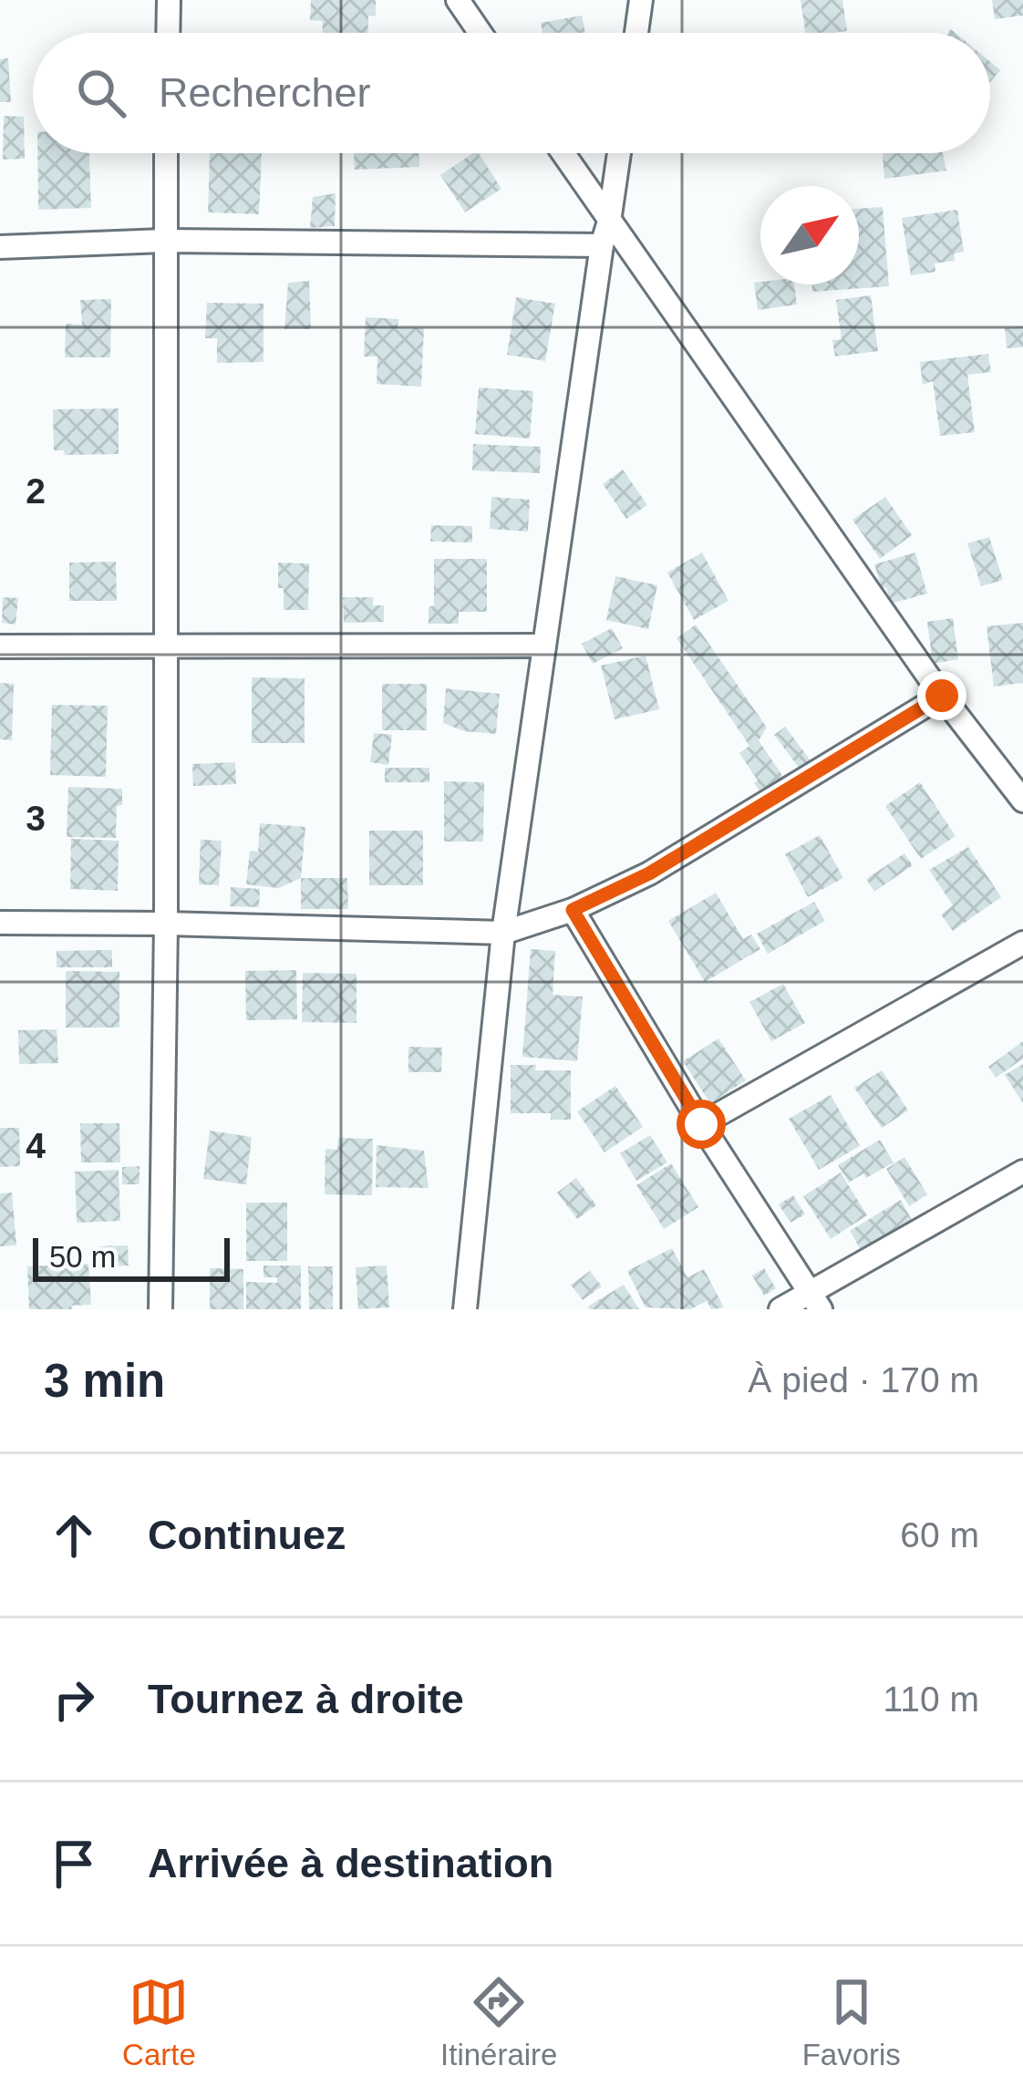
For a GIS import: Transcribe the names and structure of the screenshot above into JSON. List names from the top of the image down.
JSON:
{
  "scale_bar": "50 m",
  "north": "top right",
  "page": {
    "search": "Rechercher",
    "scale": "50 m",
    "heading": ["3 min", "À pied · 170 m"],
    "list": [
      ["Continuez", "60 m"],
      ["Tournez à droite", "110 m"],
      "Arrivée à destination"
    ],
    "nav": ["Carte", "Itinéraire", "Favoris"]
  },
  "grid": {
    "rows": ["2", "3", "4"]
  }
}
